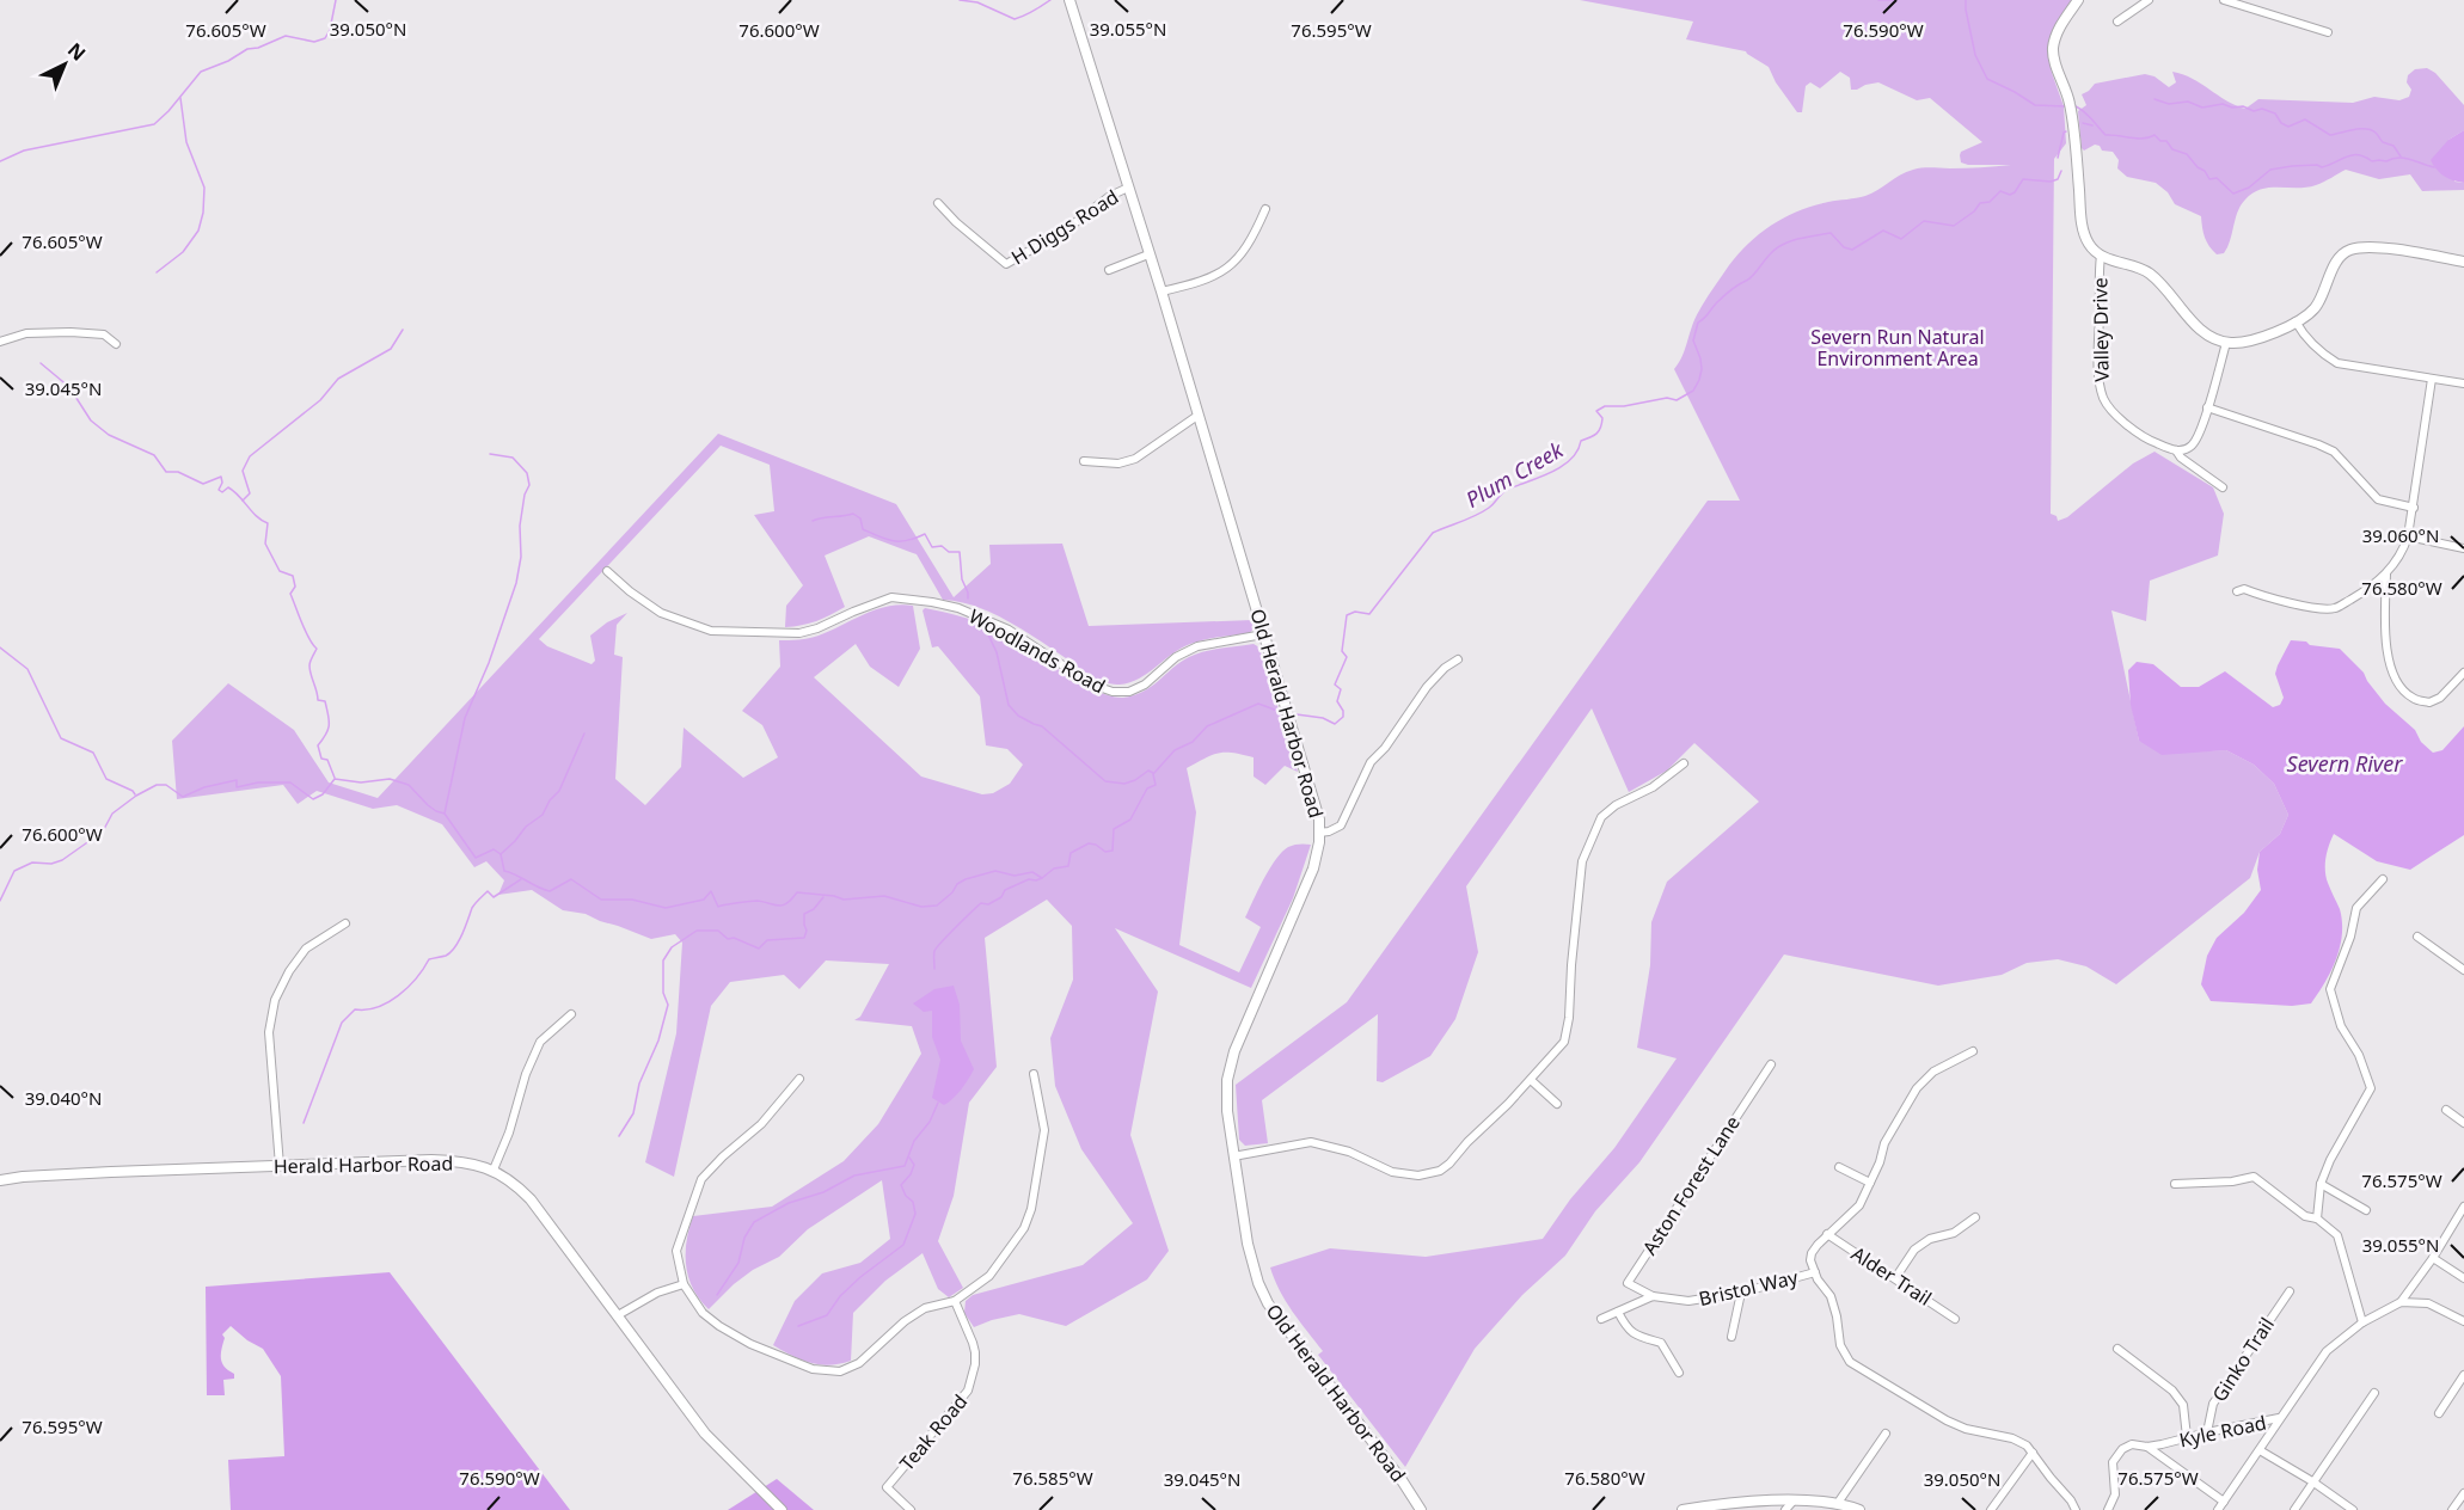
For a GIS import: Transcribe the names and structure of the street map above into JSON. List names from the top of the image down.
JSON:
{
  "streets": {
    "street": [
      "H Diggs Road",
      "Valley Drive",
      "Woodlands Road",
      "Old Herald Harbor Road",
      "Herald Harbor Road",
      "Aston Forest Lane",
      "Alder Trail",
      "Bristol Way",
      "Ginko Trail",
      "Kyle Road",
      "Teak Road"
    ]
  },
  "crossings": [
    ["H Diggs Road", "Old Herald Harbor Road"],
    ["Woodlands Road", "Old Herald Harbor Road"],
    ["Aston Forest Lane", "Bristol Way"],
    ["Ginko Trail", "Kyle Road"]
  ],
  "water": ["Plum Creek", "Severn River"],
  "parks": ["Severn Run Natural Environment Area"],
  "north": "top right",
  "coordinates": [
    "39.055°N",
    "39.050°N",
    "76.605°W",
    "76.600°W",
    "76.595°W",
    "76.590°W",
    "39.045°N",
    "39.060°N",
    "76.580°W",
    "39.040°N",
    "76.575°W",
    "76.585°W"
  ]
}
